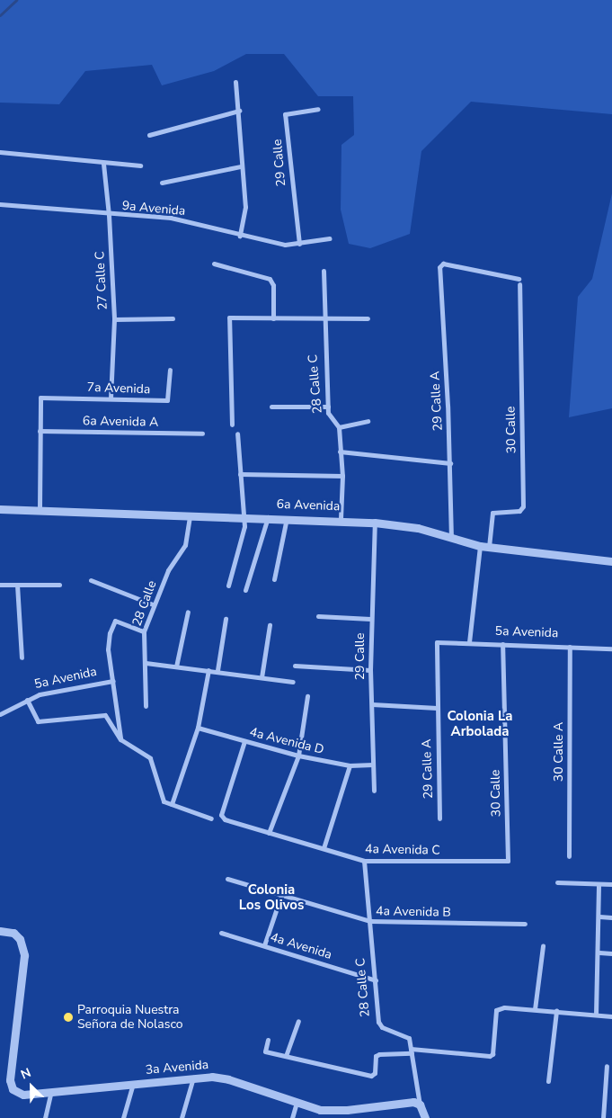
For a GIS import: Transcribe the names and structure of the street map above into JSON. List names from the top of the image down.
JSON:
{
  "streets": {
    "street": [
      "29 Calle",
      "9a Avenida",
      "27 Calle C",
      "28 Calle C",
      "7a Avenida",
      "29 Calle A",
      "6a Avenida A",
      "30 Calle",
      "6a Avenida",
      "28 Calle",
      "5a Avenida",
      "4a Avenida D",
      "30 Calle A",
      "4a Avenida C",
      "4a Avenida B",
      "4a Avenida",
      "3a Avenida"
    ]
  },
  "crossings": [
    ["29 Calle", "9a Avenida"],
    ["29 Calle", "6a Avenida"],
    ["29 Calle", "4a Avenida D"],
    ["9a Avenida", "27 Calle C"],
    ["27 Calle C", "7a Avenida"],
    ["28 Calle C", "6a Avenida"],
    ["28 Calle C", "4a Avenida C"],
    ["28 Calle C", "4a Avenida B"],
    ["28 Calle C", "4a Avenida"],
    ["28 Calle C", "3a Avenida"],
    ["7a Avenida", "6a Avenida A"],
    ["29 Calle A", "6a Avenida"],
    ["29 Calle A", "5a Avenida"],
    ["30 Calle", "6a Avenida"],
    ["30 Calle", "5a Avenida"],
    ["30 Calle", "4a Avenida C"],
    ["6a Avenida", "28 Calle"],
    ["5a Avenida", "30 Calle A"],
    ["4a Avenida D", "4a Avenida C"]
  ],
  "districts": ["Colonia La Arbolada", "Colonia Los Olivos"],
  "places": ["Parroquia Nuestra Señora de Nolasco"],
  "north": "top left"
}
